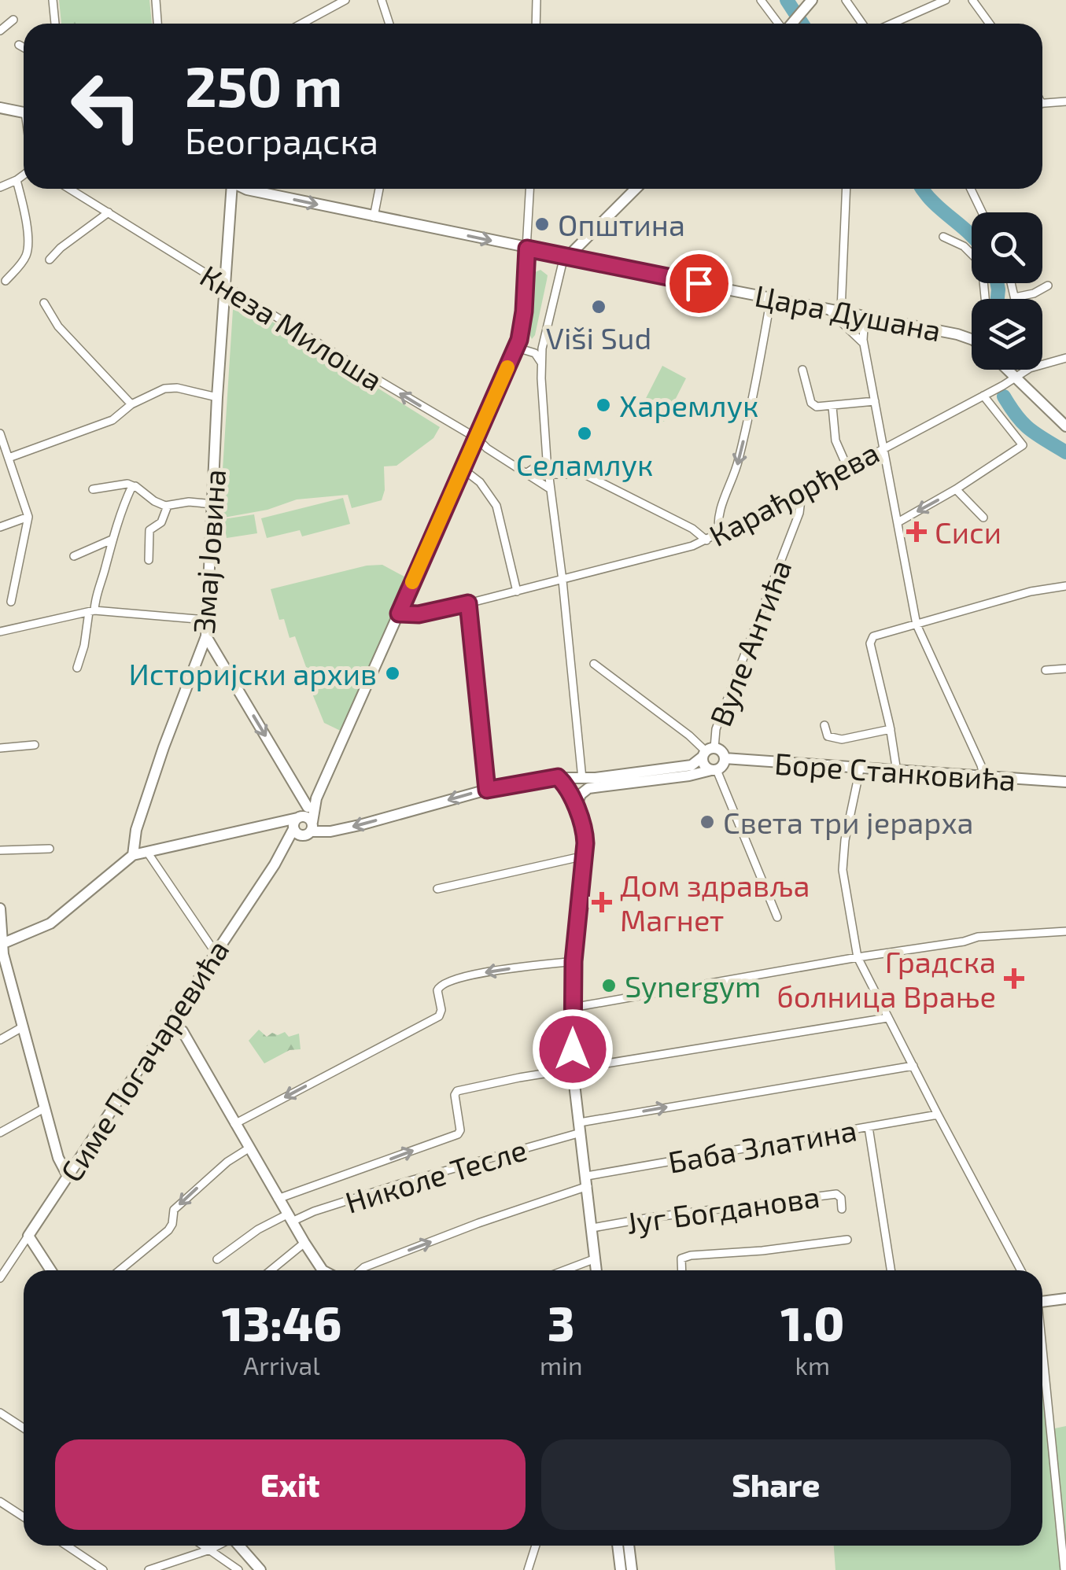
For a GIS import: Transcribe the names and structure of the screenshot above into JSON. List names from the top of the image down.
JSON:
{
  "streets": {
    "street": [
      "Цара Душана",
      "Кнеза Милоша",
      "Карађорђева",
      "Змај Јовина",
      "Вуле Антића",
      "Боре Станковића",
      "Симе Погачаревића",
      "Баба Златина",
      "Николе Тесле",
      "Југ Богданова"
    ]
  },
  "crossings": [
    ["Кнеза Милоша", "Змај Јовина"],
    ["Карађорђева", "Вуле Антића"],
    ["Вуле Антића", "Боре Станковића"]
  ],
  "one_way": ["Цара Душана", "Кнеза Милоша", "Баба Златина"],
  "places": {
    "other": [
      "Општина",
      "Viši Sud",
      "Харемлук",
      "Селамлук",
      "Историјски архив",
      "Света три јерарха",
      "Synergym"
    ],
    "health": ["Сиси", "Дом здравља Магнет", "Градска болница Врање"]
  },
  "page": {
    "turn": ["250 m", "Београдска"],
    "eta": [
      "13:46",
      "Arrival",
      "3",
      "min",
      "1.0",
      "km"
    ],
    "buttons": ["Exit", "Share"]
  }
}
